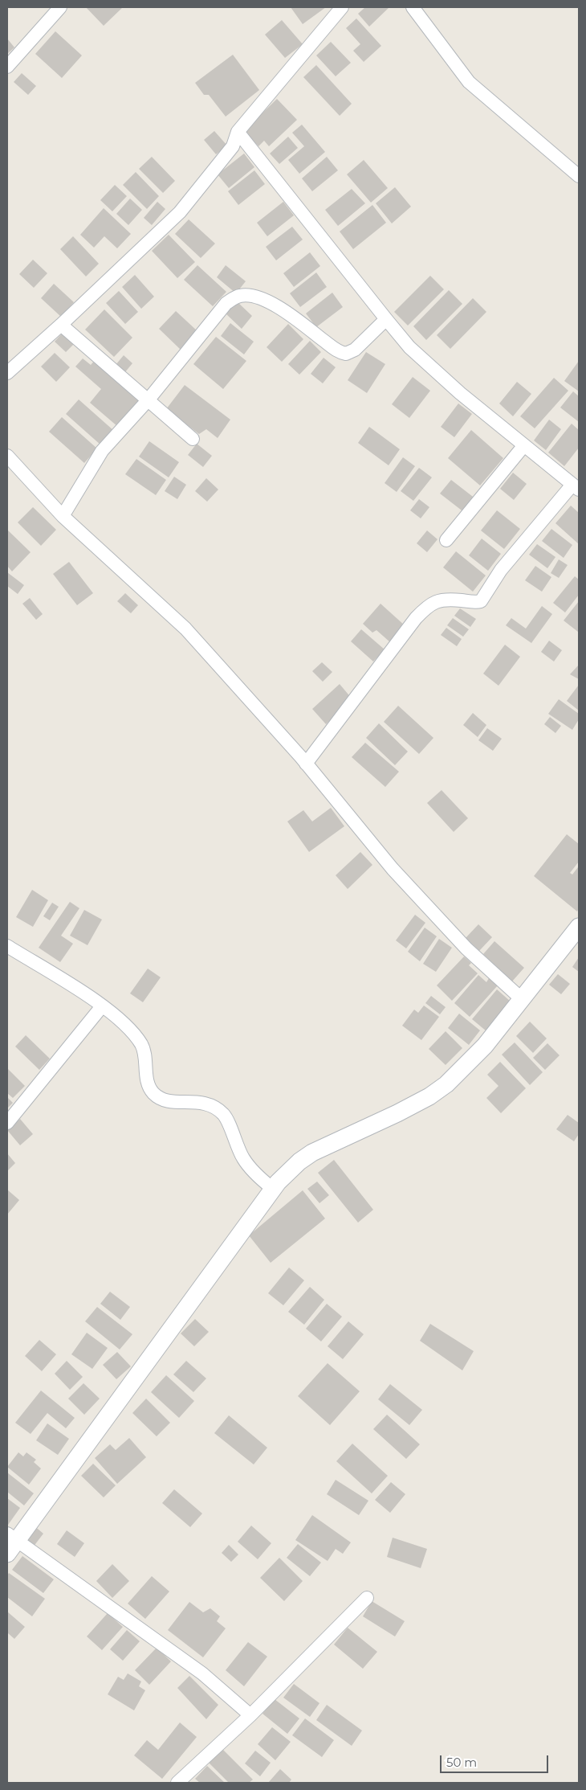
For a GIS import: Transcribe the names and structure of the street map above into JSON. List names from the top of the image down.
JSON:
{
  "scale_bar": "50 m"
}
